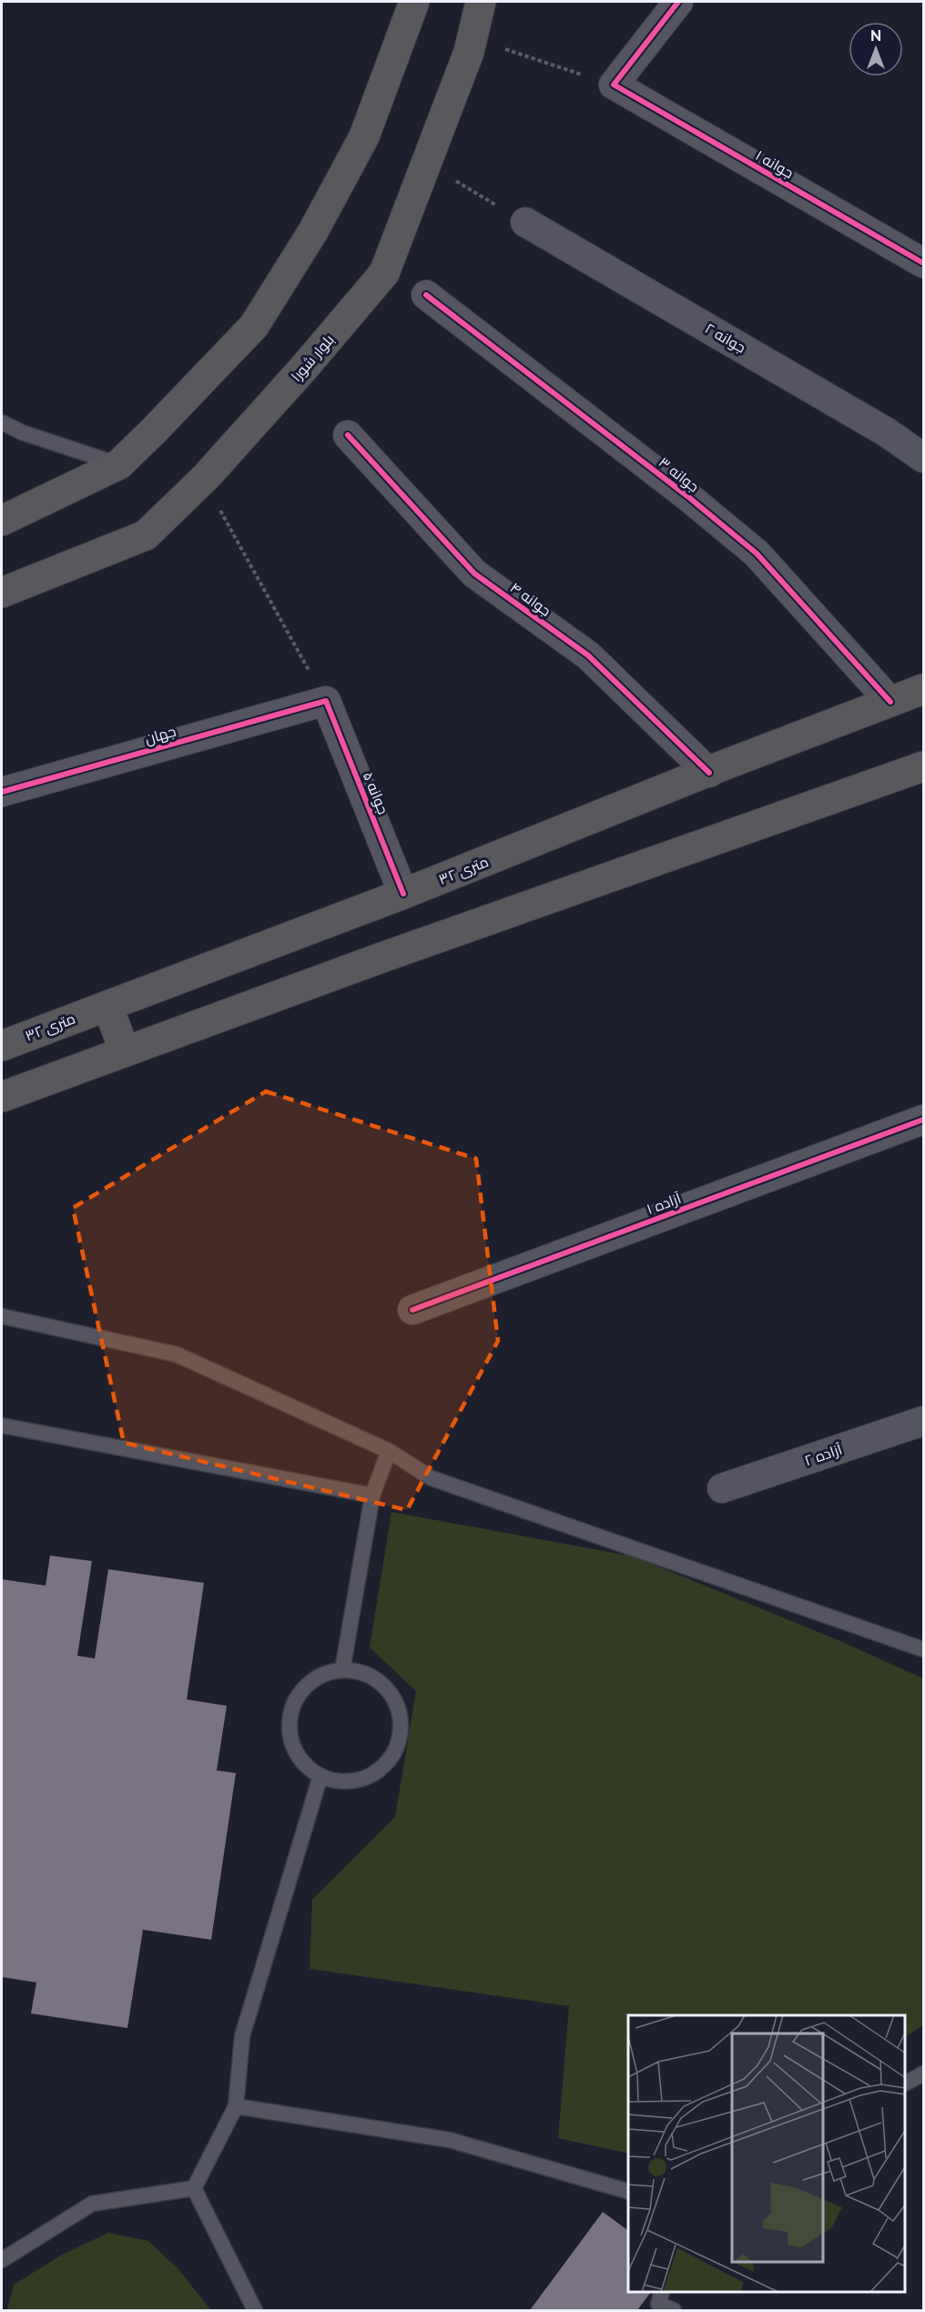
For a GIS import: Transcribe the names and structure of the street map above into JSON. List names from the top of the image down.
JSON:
{
  "streets": {
    "main road": ["بلوار شورا", "۳۲ متری"],
    "street": [
      "جوانه ۱",
      "جوانه ۲",
      "جوانه ۳",
      "جوانه ۴",
      "جهان",
      "جوانه ۵",
      "آزاده ۱",
      "آزاده ۲"
    ]
  },
  "crossings": [
    ["جوانه ۳", "۳۲ متری"],
    ["جوانه ۴", "۳۲ متری"],
    ["جهان", "جوانه ۵"],
    ["جوانه ۵", "۳۲ متری"]
  ],
  "north": "top"
}
